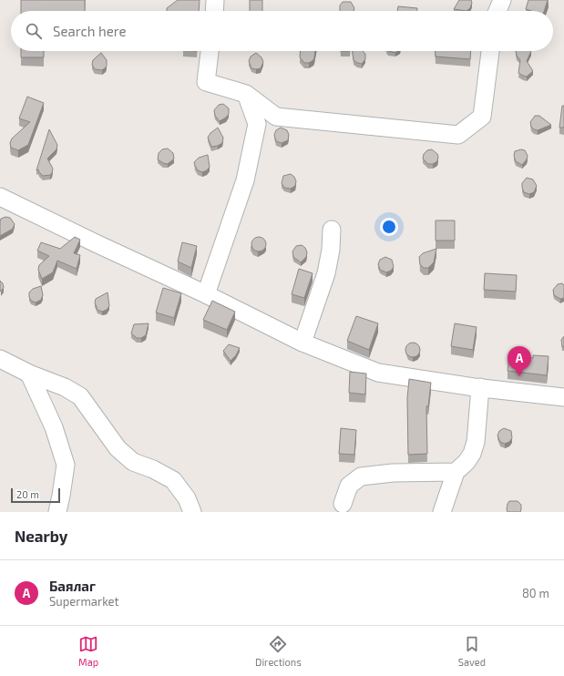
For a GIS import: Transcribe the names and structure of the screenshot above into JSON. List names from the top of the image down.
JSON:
{
  "scale_bar": "20 m",
  "page": {
    "search": "Search here",
    "pins": "A",
    "scale": "20 m",
    "heading": "Nearby",
    "list": [
      {
        "mark": "A",
        "name": "Баялаг",
        "note": "Supermarket",
        "value": "80 m"
      }
    ],
    "nav": ["Map", "Directions", "Saved"]
  }
}
